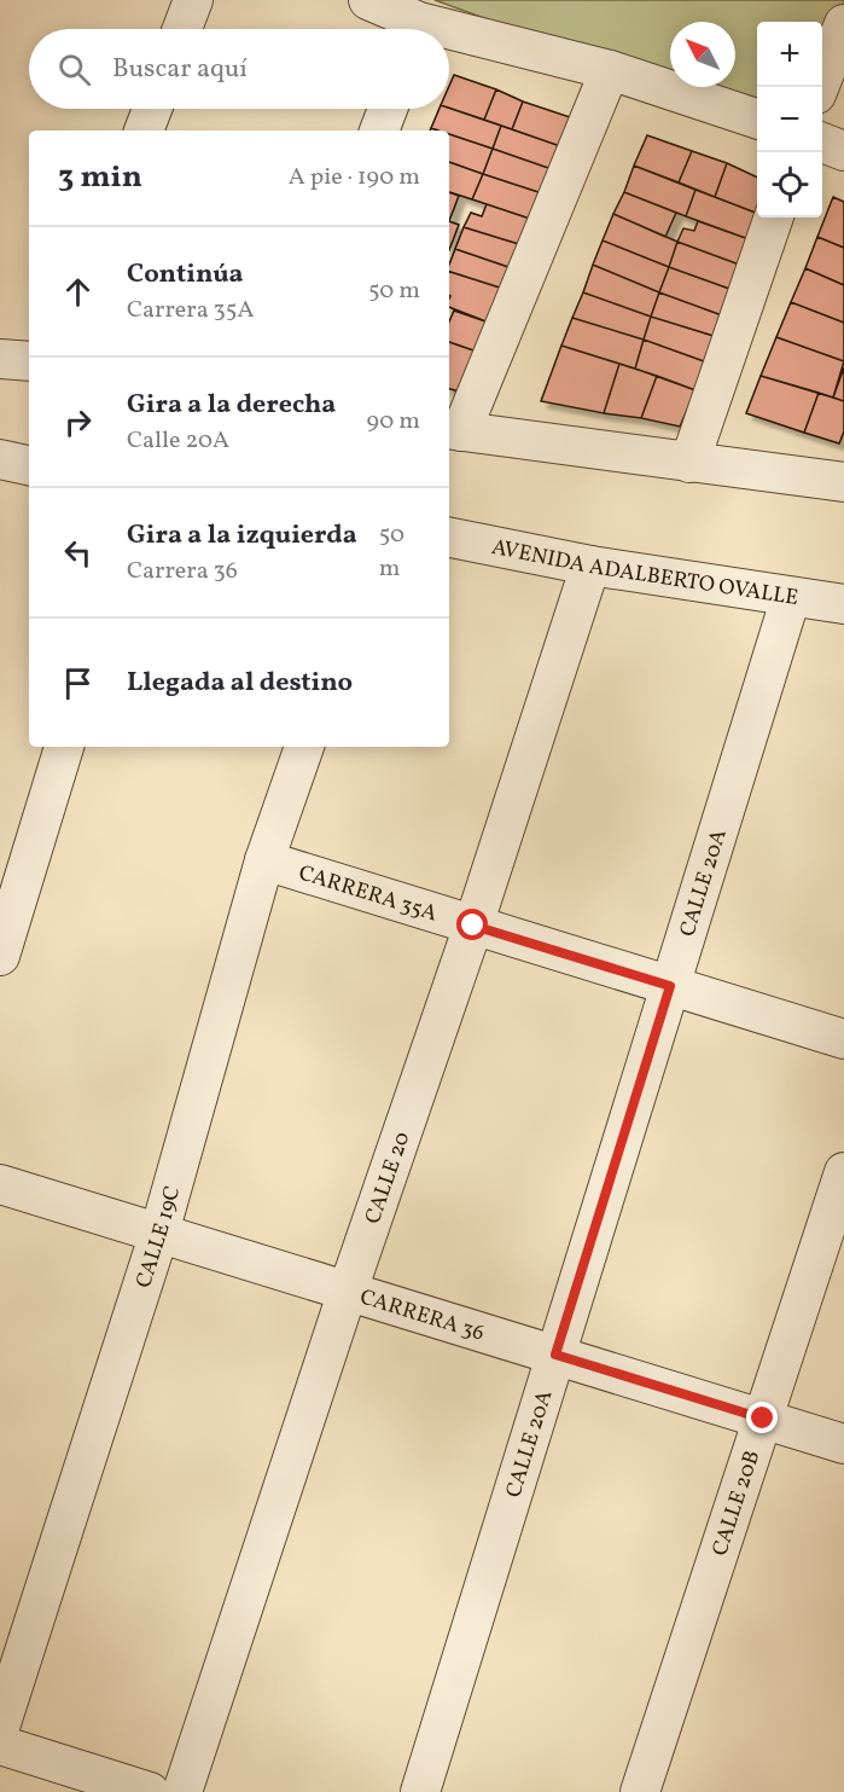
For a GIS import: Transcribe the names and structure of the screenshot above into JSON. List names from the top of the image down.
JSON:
{
  "streets": {
    "street": [
      "AVENIDA ADALBERTO OVALLE",
      "CALLE 20A",
      "CARRERA 35A",
      "CALLE 20",
      "CALLE 19C",
      "CARRERA 36",
      "CALLE 20B"
    ]
  },
  "crossings": [
    ["AVENIDA ADALBERTO OVALLE", "CALLE 20A"],
    ["AVENIDA ADALBERTO OVALLE", "CALLE 20"],
    ["CALLE 20A", "CARRERA 35A"],
    ["CALLE 20A", "CARRERA 36"],
    ["CARRERA 35A", "CALLE 20"],
    ["CARRERA 35A", "CALLE 19C"],
    ["CALLE 20", "CARRERA 36"],
    ["CALLE 19C", "CARRERA 36"],
    ["CARRERA 36", "CALLE 20B"]
  ],
  "north": "top left",
  "page": {
    "map_buttons": ["+", "−"],
    "search": "Buscar aquí",
    "heading": ["3 min", "A pie · 190 m"],
    "list": [
      ["Continúa", "Carrera 35A", "50 m"],
      ["Gira a la derecha", "Calle 20A", "90 m"],
      ["Gira a la izquierda", "Carrera 36", "50 m"],
      "Llegada al destino"
    ]
  }
}
